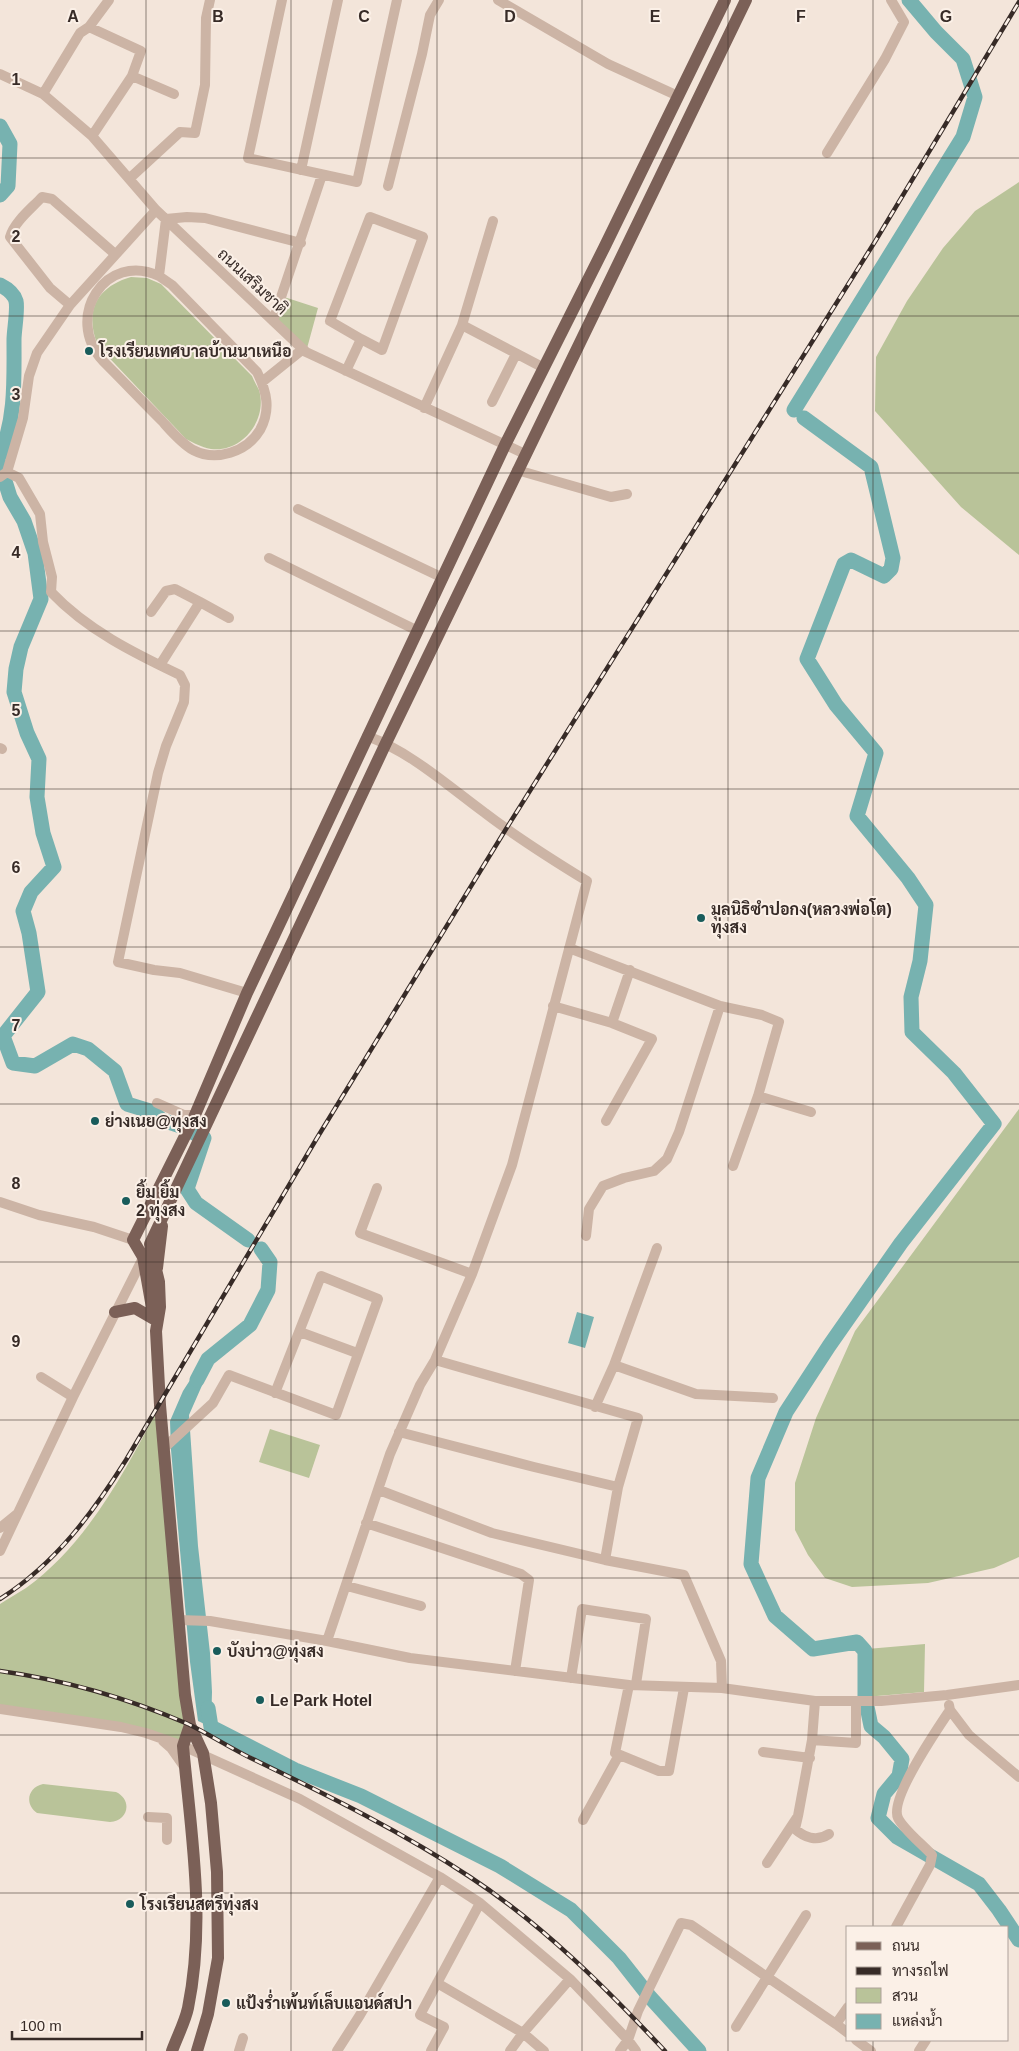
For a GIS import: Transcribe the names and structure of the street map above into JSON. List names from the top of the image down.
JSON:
{
  "streets": {
    "street": ["ถนนเสริมชาติ"]
  },
  "places": [
    "โรงเรียนเทศบาลบ้านนาเหนือ",
    "มูลนิธิซำปอกง(หลวงพ่อโต) ทุ่งสง",
    "ย่างเนย@ทุ่งสง",
    "ยิ้ม ยิ้ม 2 ทุ่งสง",
    "บังบ่าว@ทุ่งสง",
    "Le Park Hotel",
    "โรงเรียนสตรีทุ่งสง",
    "แป้งร่ำเพ้นท์เล็บแอนด์สปา"
  ],
  "legend": [
    "ถนน",
    "ทางรถไฟ",
    "สวน",
    "แหล่งน้ำ"
  ],
  "scale_bar": "100 m",
  "grid": {
    "columns": [
      "A",
      "B",
      "C",
      "D",
      "E",
      "F",
      "G"
    ],
    "rows": [
      "1",
      "2",
      "3",
      "4",
      "5",
      "6",
      "7",
      "8",
      "9"
    ]
  }
}
